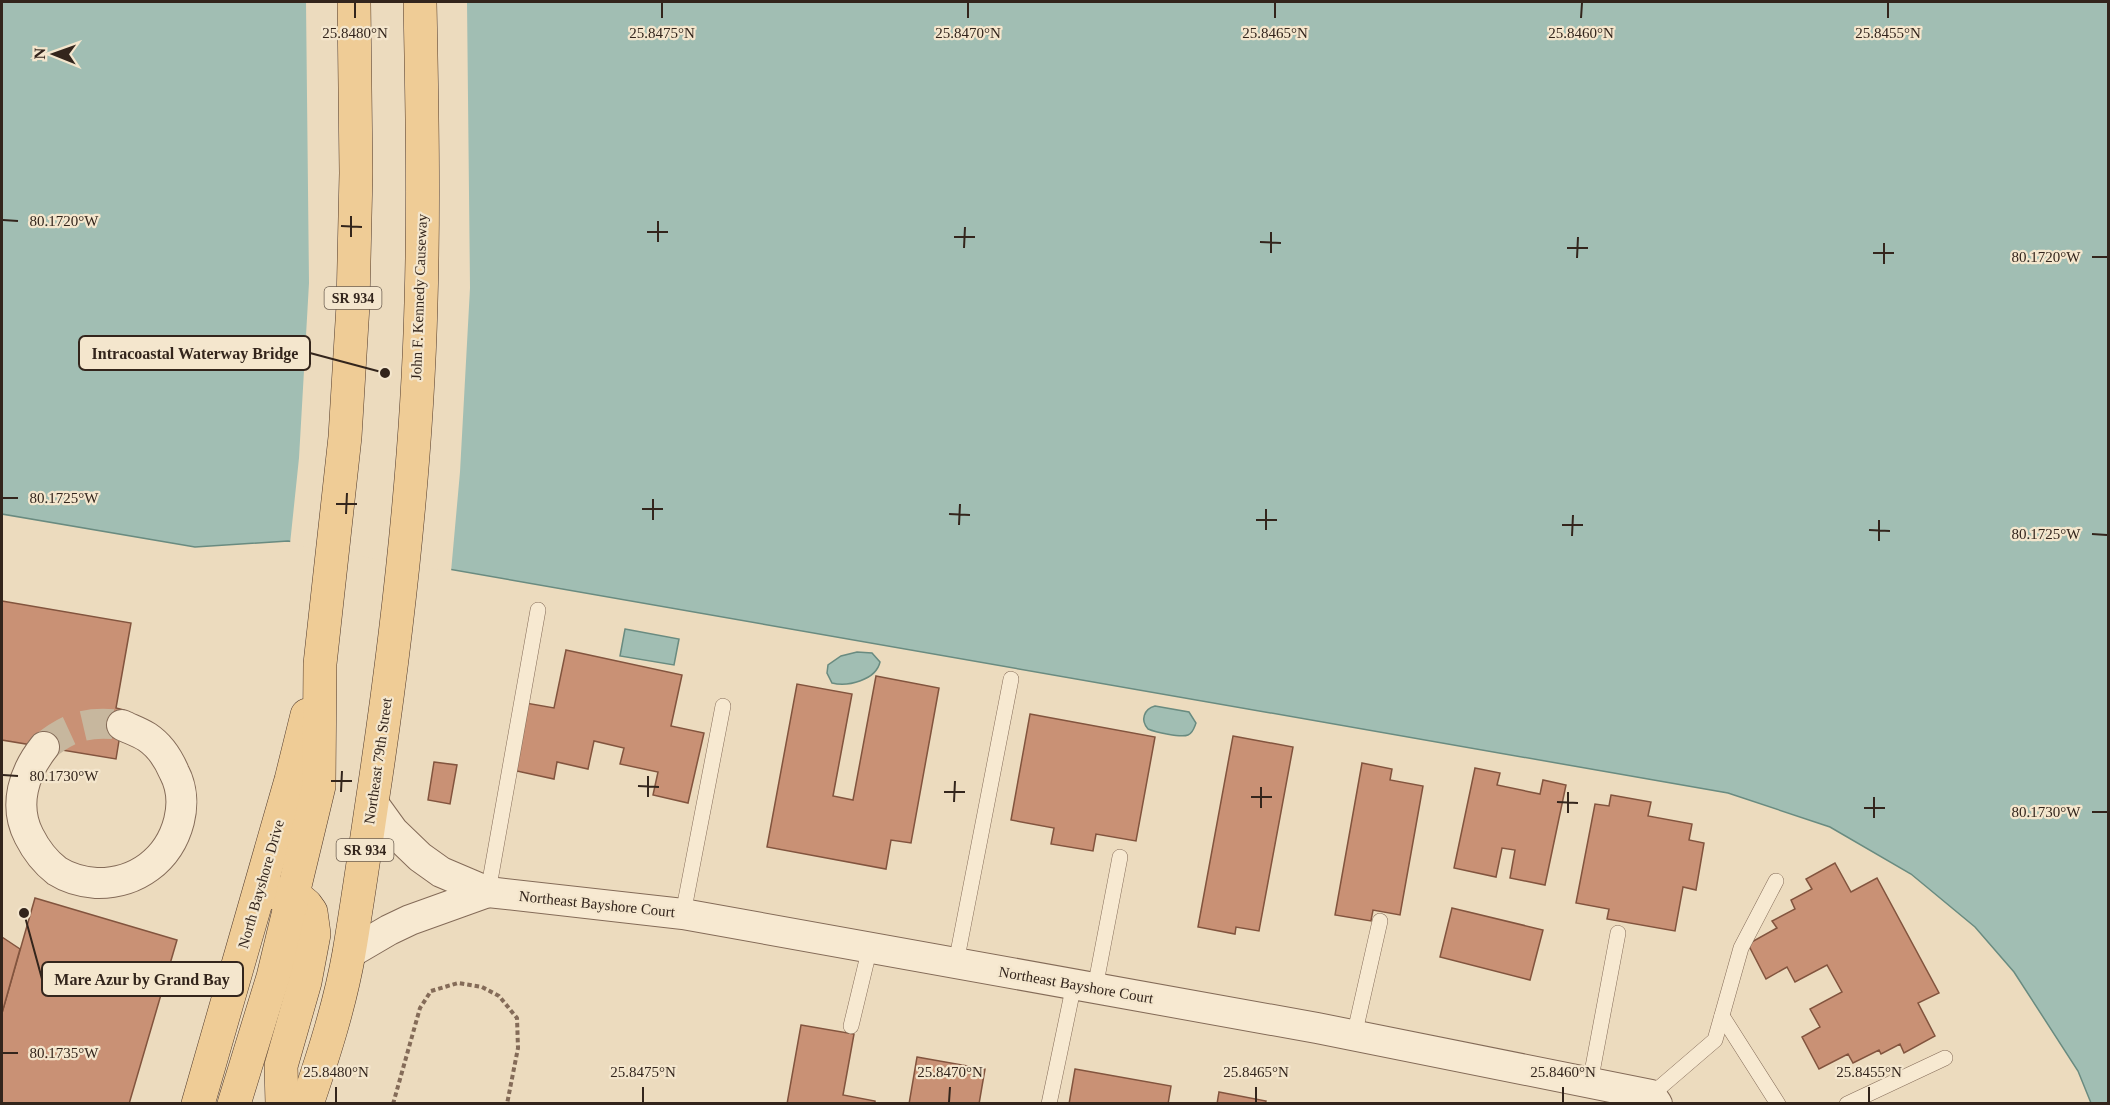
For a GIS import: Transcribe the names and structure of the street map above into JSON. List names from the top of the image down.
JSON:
{
  "streets": {
    "main road": [
      "John F. Kennedy Causeway",
      "SR 934",
      "Northeast 79th Street",
      "North Bayshore Drive"
    ],
    "street": ["Northeast Bayshore Court"]
  },
  "crossings": [
    ["John F. Kennedy Causeway", "Northeast 79th Street"],
    ["SR 934", "North Bayshore Drive"],
    ["Northeast 79th Street", "Northeast Bayshore Court"]
  ],
  "places": ["Intracoastal Waterway Bridge", "Mare Azur by Grand Bay"],
  "north": "left",
  "coordinates": [
    "25.8480°N",
    "25.8475°N",
    "25.8470°N",
    "25.8465°N",
    "25.8460°N",
    "25.8455°N",
    "80.1720°W",
    "80.1725°W",
    "80.1730°W",
    "80.1735°W"
  ]
}
